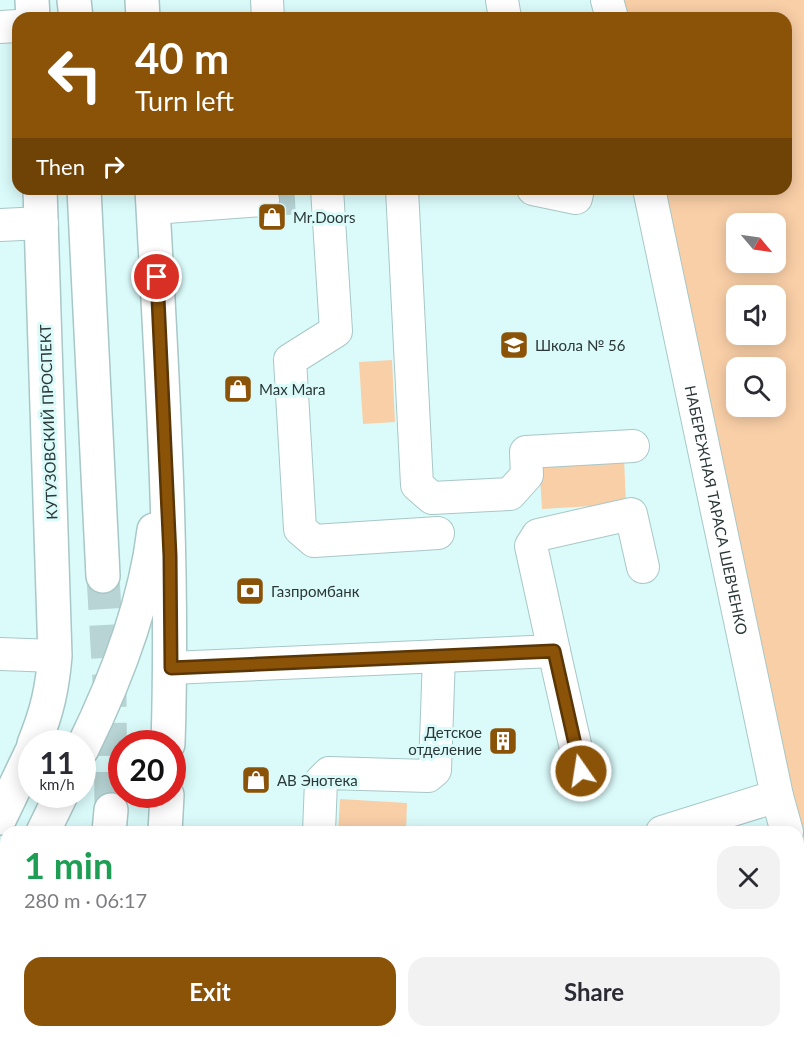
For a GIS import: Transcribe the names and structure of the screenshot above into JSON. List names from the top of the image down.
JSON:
{
  "streets": {
    "main road": ["КУТУЗОВСКИЙ ПРОСПЕКТ"],
    "street": ["НАБЕРЕЖНАЯ ТАРАСА ШЕВЧЕНКО"]
  },
  "places": {
    "shop": ["Mr.Doors", "Max Mara", "АВ Энотека"],
    "school or university": ["Школа № 56"],
    "bank": ["Газпромбанк"],
    "building": ["Детское отделение"]
  },
  "north": "bottom right",
  "page": {
    "turn": ["40 m", "Turn left"],
    "then": "Then",
    "speed": "11 km/h",
    "limit": "20",
    "heading": ["1 min", "280 m · 06:17"],
    "buttons": ["Exit", "Share"]
  }
}
